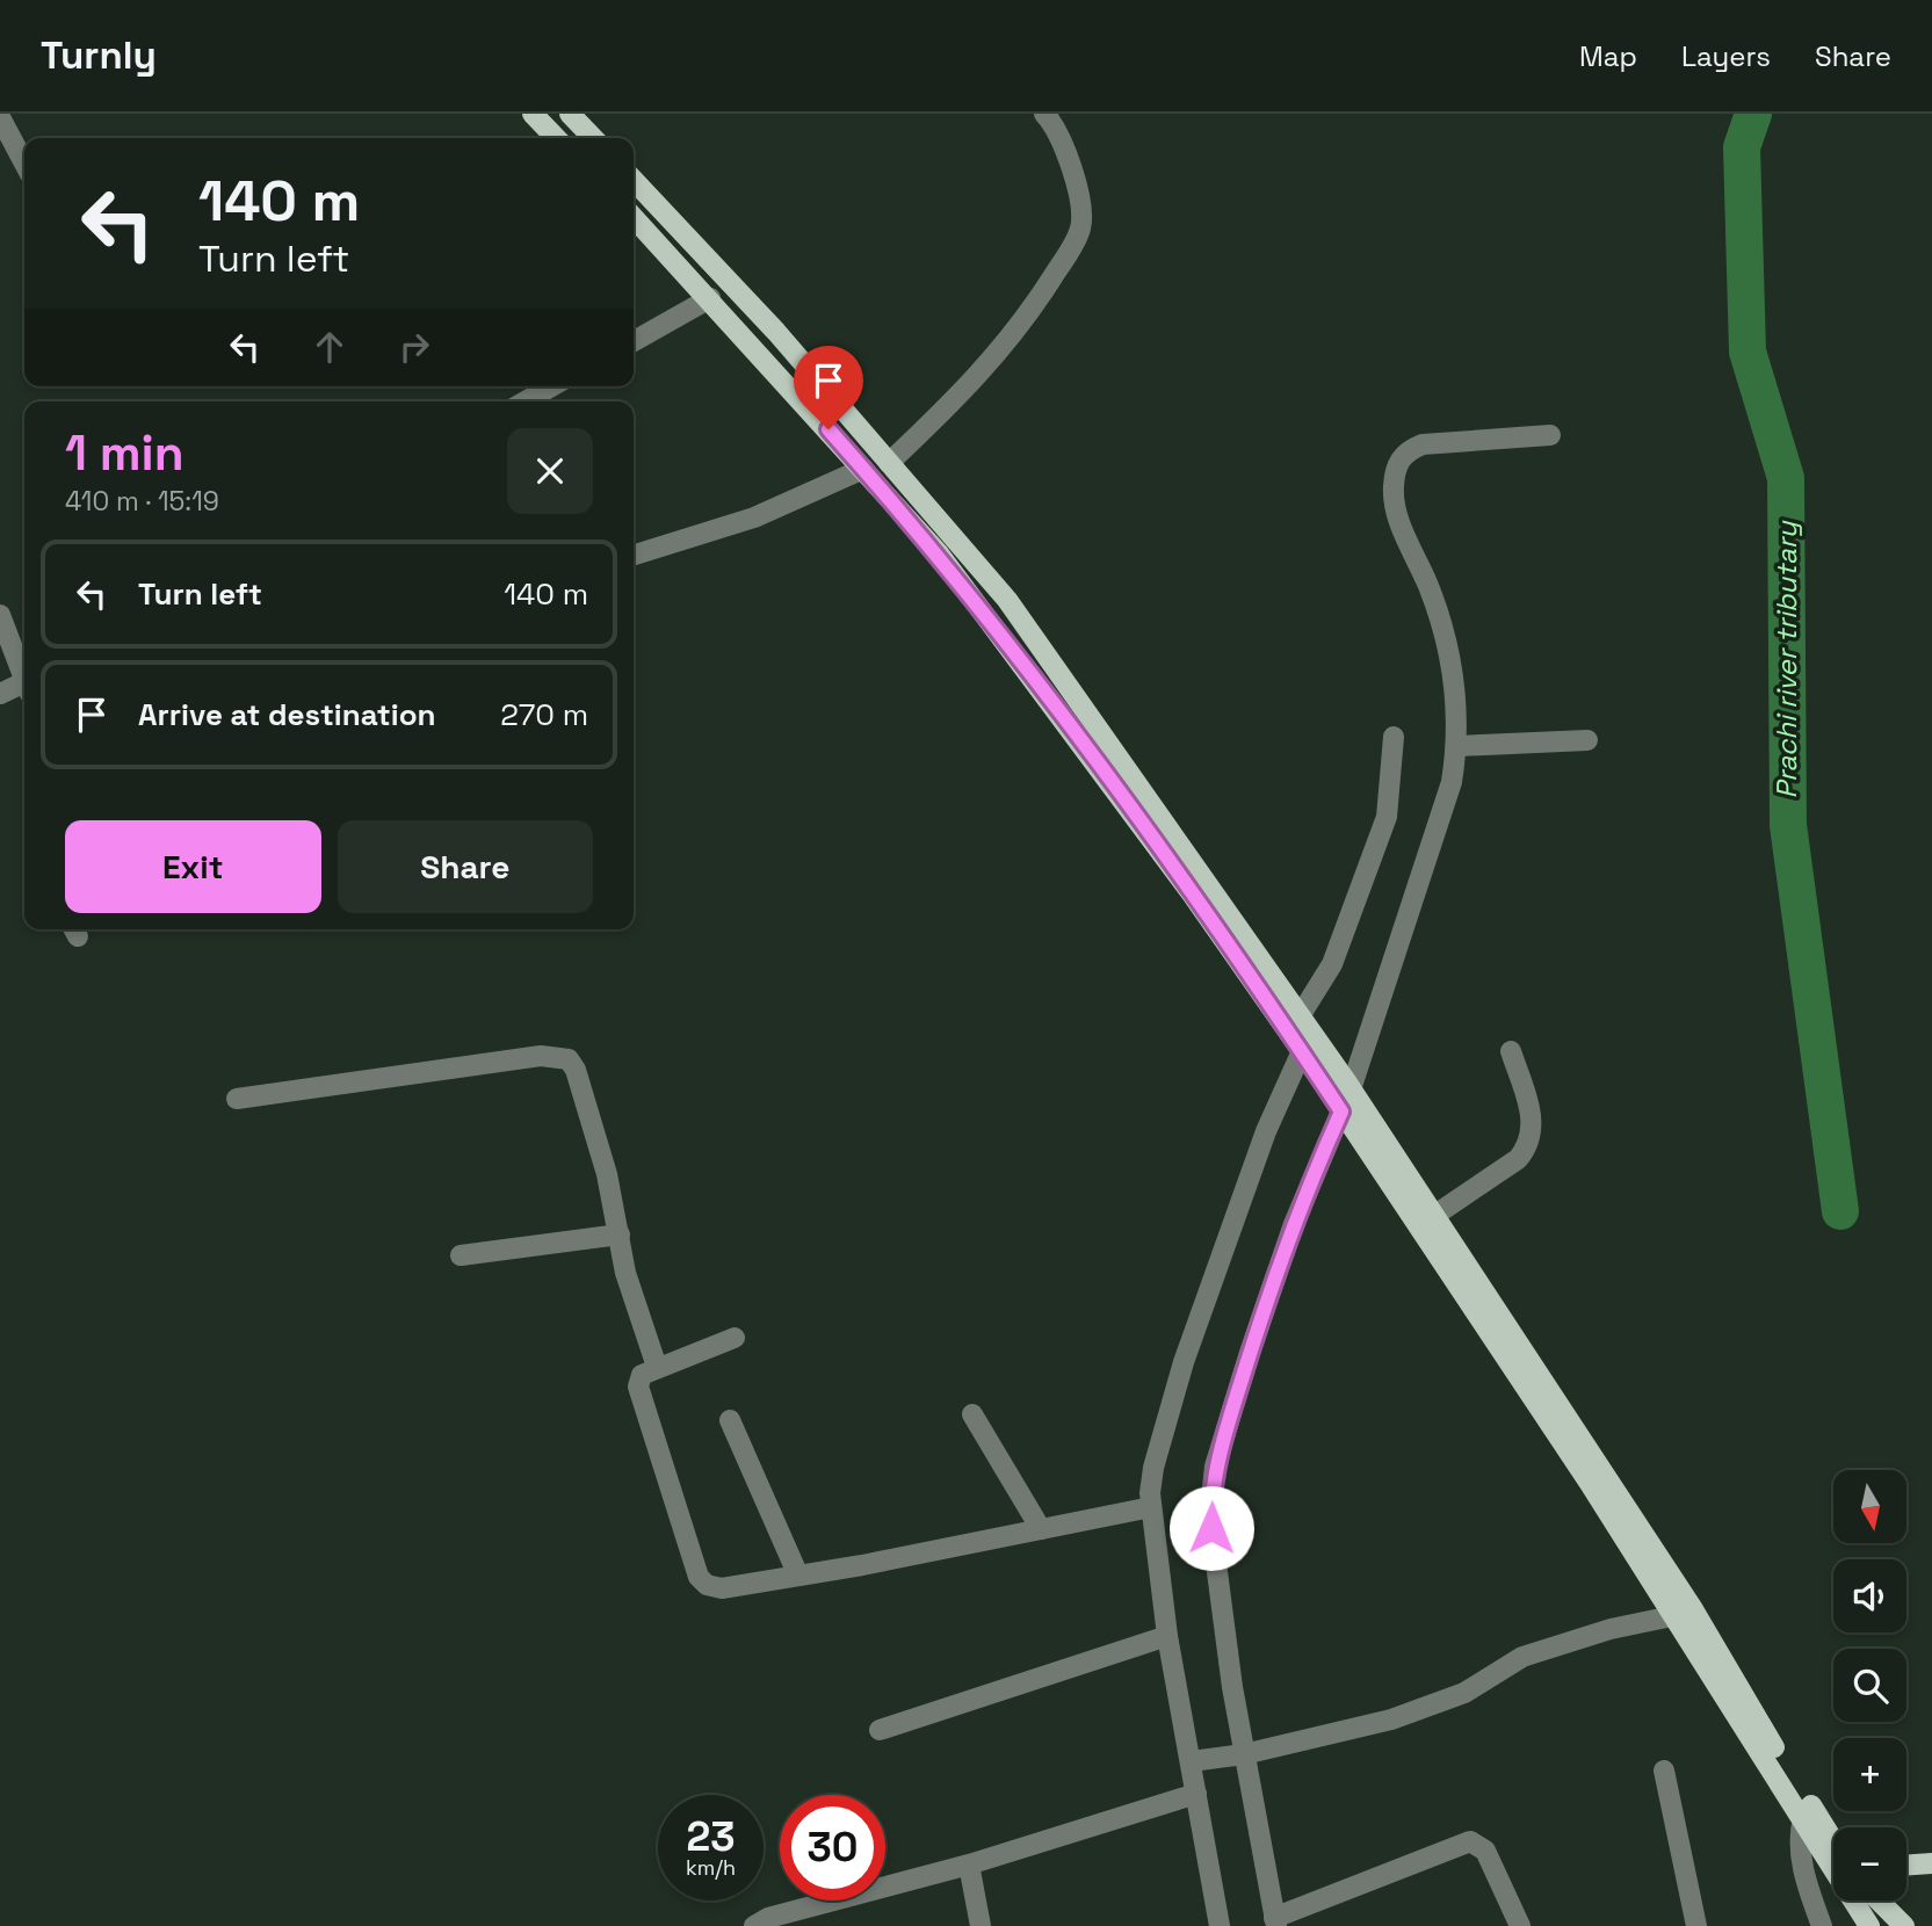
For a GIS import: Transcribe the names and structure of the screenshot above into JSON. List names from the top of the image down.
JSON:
{
  "water": ["Prachi river tributary"],
  "north": "bottom",
  "page": {
    "header": "Turnly",
    "nav": ["Map", "Layers", "Share"],
    "turn": ["140 m", "Turn left"],
    "heading": ["1 min", "410 m · 15:19"],
    "list": [
      {
        "name": "Turn left",
        "value": "140 m"
      },
      {
        "name": "Arrive at destination",
        "value": "270 m"
      }
    ],
    "buttons": ["Exit", "Share"],
    "map_buttons": ["+", "−"],
    "speed": "23 km/h",
    "limit": "30"
  }
}
